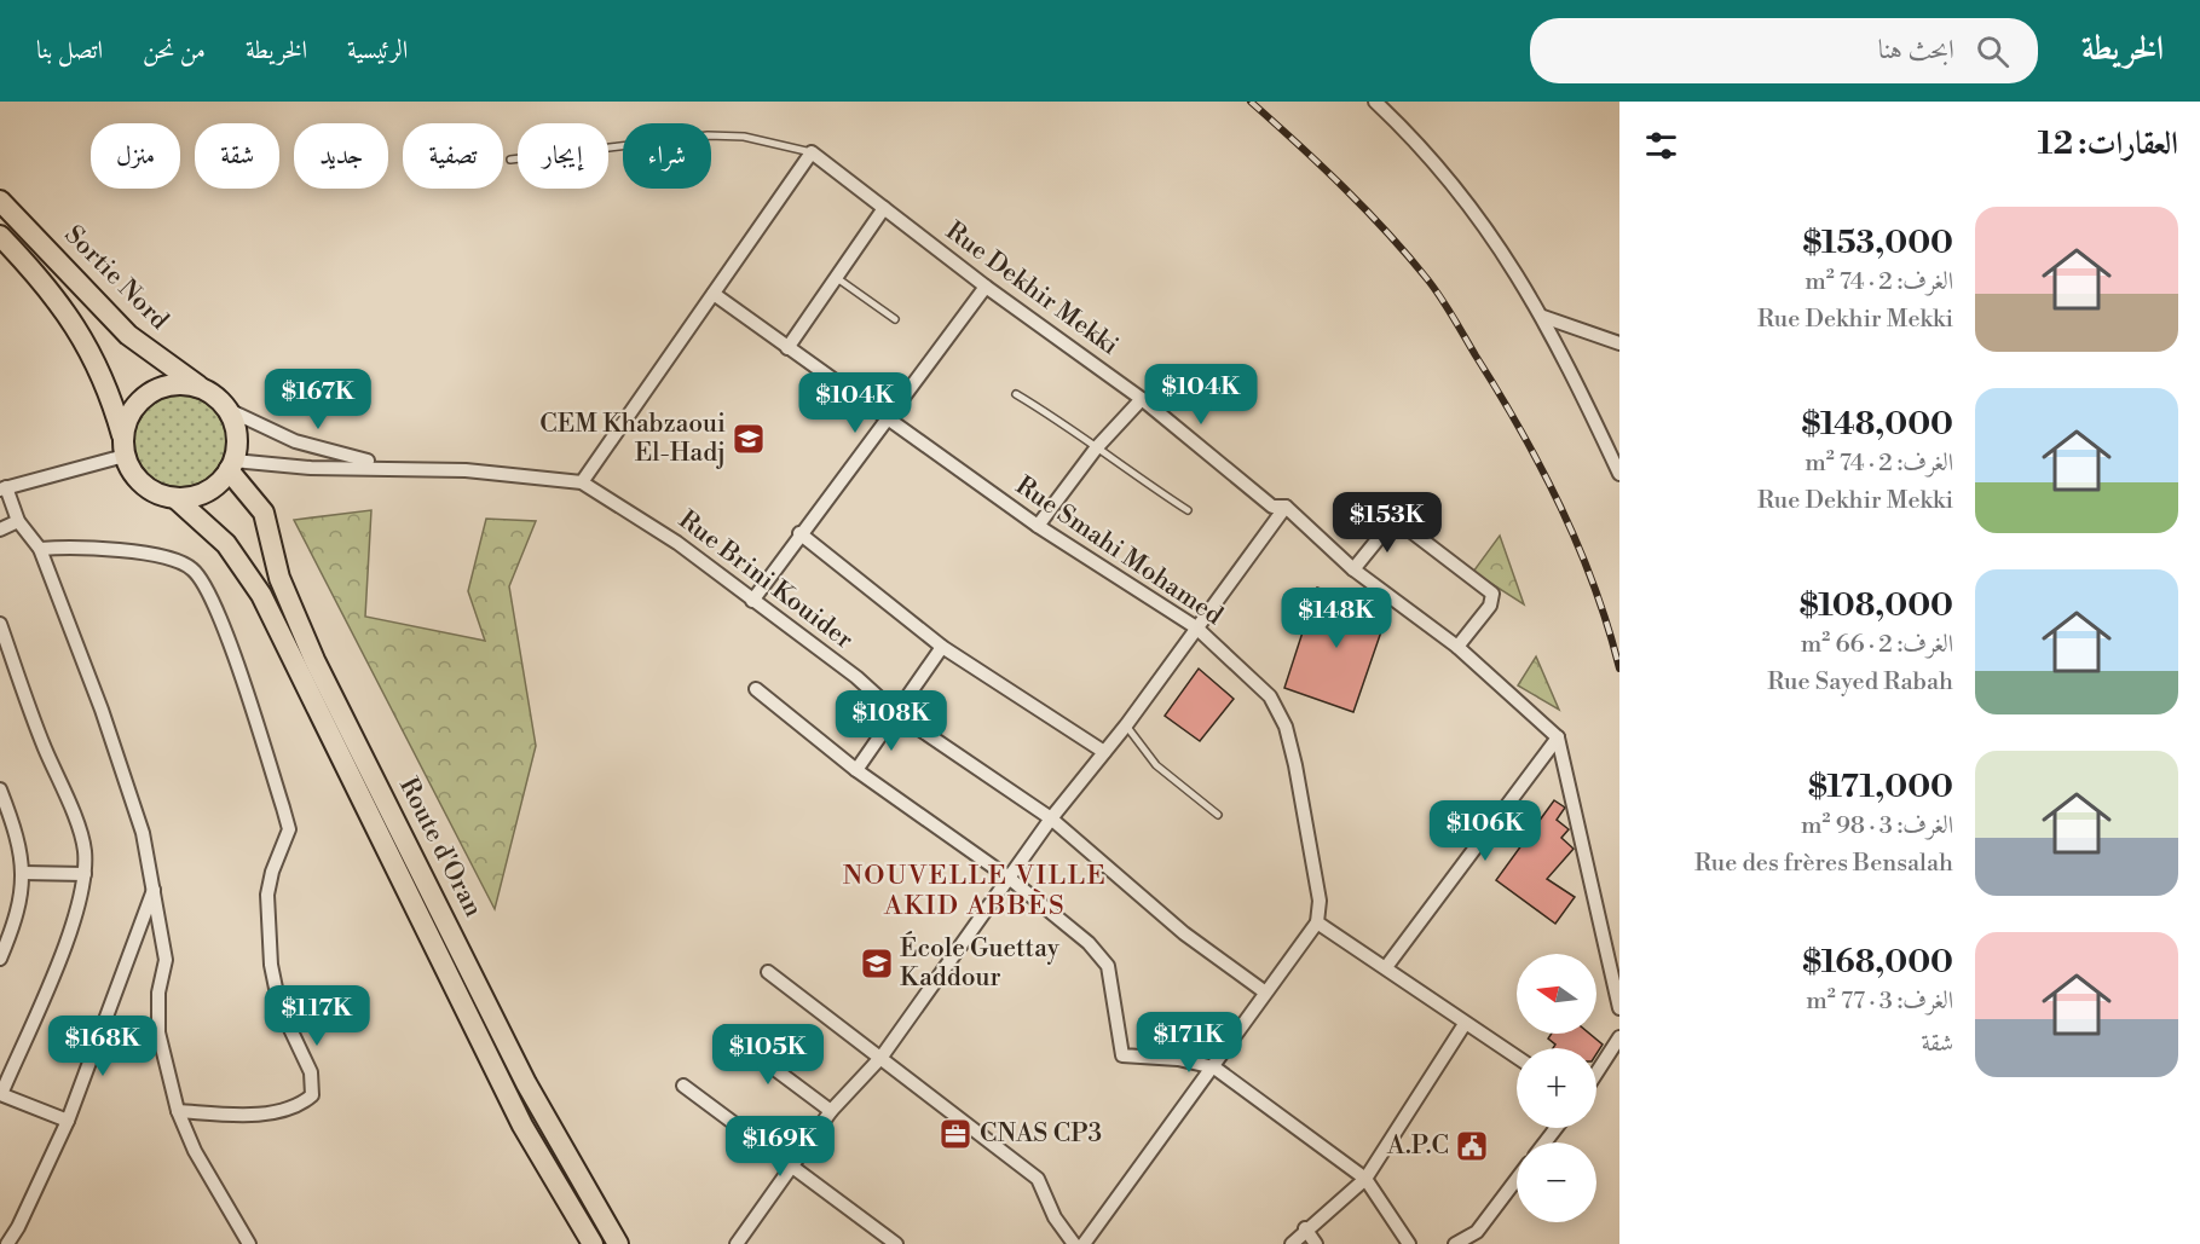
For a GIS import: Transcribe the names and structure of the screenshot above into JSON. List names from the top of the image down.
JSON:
{
  "streets": {
    "main road": ["Sortie Nord", "Route d'Oran"],
    "street": ["Rue Dekhir Mekki", "Rue Smahi Mohamed", "Rue Brini Kouider"]
  },
  "crossings": [
    ["Sortie Nord", "Route d'Oran"]
  ],
  "districts": ["NOUVELLE VILLE AKID ABBÈS"],
  "places": {
    "school or university": ["CEM Khabzaoui El-Hadj", "École Guettay Kaddour"],
    "office": ["CNAS CP3"],
    "public building": ["A.P.C"]
  },
  "north": "left",
  "page": {
    "header": "الخريطة",
    "search": "ابحث هنا",
    "nav": [
      "الرئيسية",
      "الخريطة",
      "من نحن",
      "اتصل بنا"
    ],
    "heading": "العقارات: 12",
    "chip": [
      "شراء",
      "إيجار",
      "تصفية",
      "جديد",
      "شقة",
      "منزل"
    ],
    "list": [
      {
        "name": "$153,000",
        "note": "الغرف: 2 · 74 m² · Rue Dekhir Mekki"
      },
      {
        "name": "$148,000",
        "note": "الغرف: 2 · 74 m² · Rue Dekhir Mekki"
      },
      {
        "name": "$108,000",
        "note": "الغرف: 2 · 66 m² · Rue Sayed Rabah"
      },
      {
        "name": "$171,000",
        "note": "الغرف: 3 · 98 m² · Rue des frères Bensalah"
      },
      {
        "name": "$168,000",
        "note": "الغرف: 3 · 77 m² · شقة"
      }
    ],
    "price": [
      "$104K",
      "$167K",
      "$104K",
      "$153K",
      "$148K",
      "$108K",
      "$106K",
      "$117K",
      "$171K",
      "$168K",
      "$105K",
      "$169K"
    ],
    "map_buttons": ["+", "−"]
  }
}
